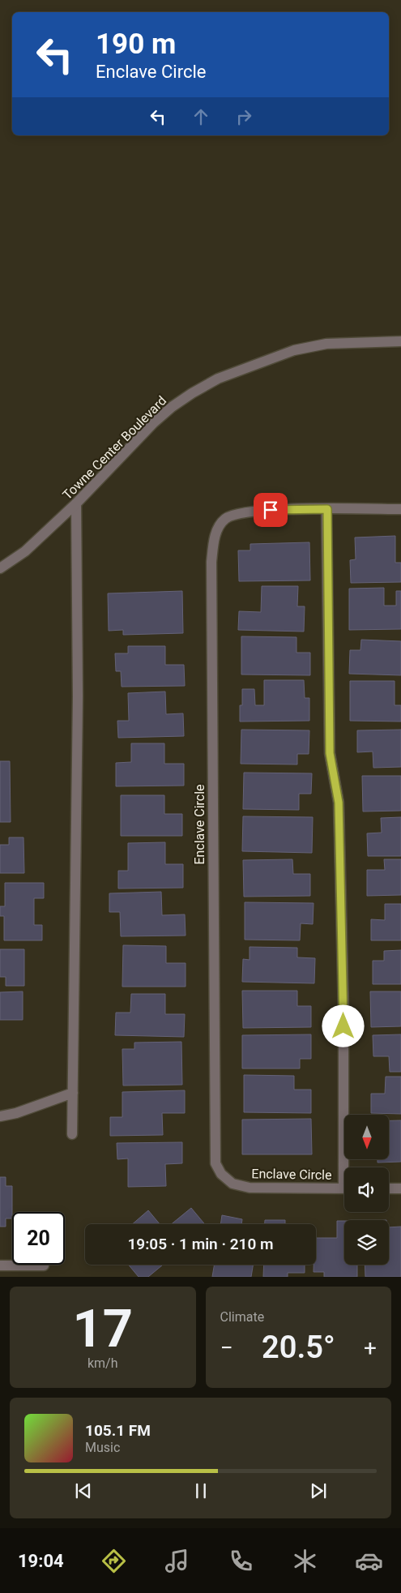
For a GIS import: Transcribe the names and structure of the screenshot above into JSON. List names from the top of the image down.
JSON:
{
  "streets": {
    "street": ["Towne Center Boulevard", "Enclave Circle"]
  },
  "north": "bottom",
  "page": {
    "turn": ["190 m", "Enclave Circle"],
    "limit": "20",
    "trip": "19:05 · 1 min · 210 m",
    "tile": [
      ["17", "km/h"],
      "Climate"
    ],
    "heat": ["−", "20.5°", "+"],
    "song": ["105.1 FM", "Music"],
    "tabs": "19:04"
  }
}
